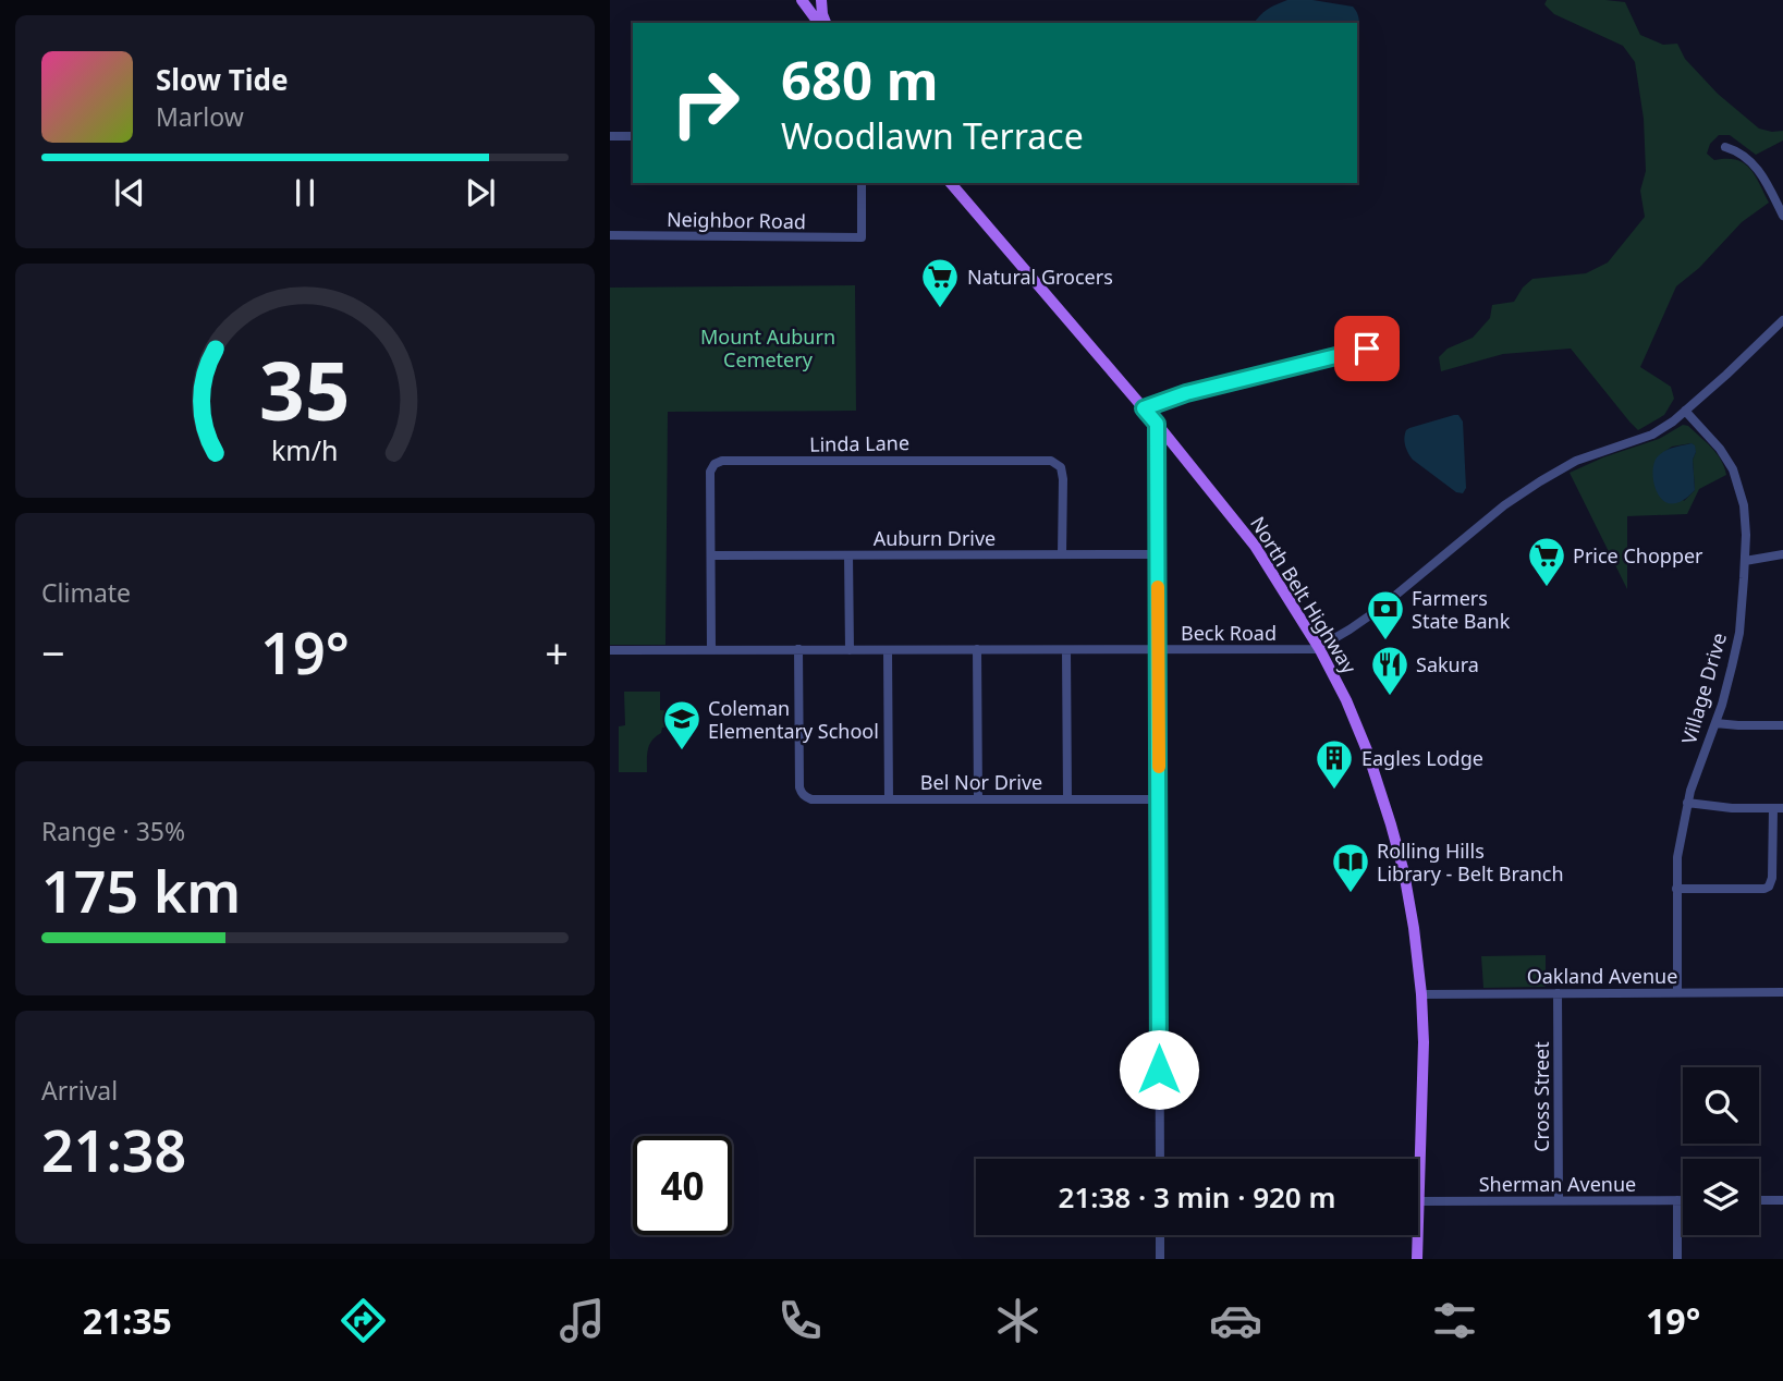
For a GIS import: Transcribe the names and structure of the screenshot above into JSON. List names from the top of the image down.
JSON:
{
  "streets": {
    "main road": ["North Belt Highway"],
    "street": [
      "Neighbor Road",
      "Linda Lane",
      "Auburn Drive",
      "Beck Road",
      "Village Drive",
      "Bel Nor Drive",
      "Oakland Avenue",
      "Cross Street",
      "Sherman Avenue"
    ]
  },
  "crossings": [
    ["Linda Lane", "Auburn Drive"],
    ["North Belt Highway", "Beck Road"],
    ["North Belt Highway", "Oakland Avenue"],
    ["North Belt Highway", "Sherman Avenue"],
    ["Beck Road", "Village Drive"],
    ["Beck Road", "Bel Nor Drive"],
    ["Village Drive", "Oakland Avenue"],
    ["Oakland Avenue", "Cross Street"],
    ["Cross Street", "Sherman Avenue"]
  ],
  "parks": ["Mount Auburn Cemetery"],
  "places": {
    "supermarket": ["Natural Grocers", "Price Chopper"],
    "bank": ["Farmers State Bank"],
    "restaurant": ["Sakura"],
    "school or university": ["Coleman Elementary School"],
    "building": ["Eagles Lodge"],
    "library": ["Rolling Hills Library - Belt Branch"]
  },
  "page": {
    "turn": ["680 m", "Woodlawn Terrace"],
    "song": ["Slow Tide", "Marlow"],
    "tile": [
      "Climate",
      ["Range · 35%", "175 km"],
      ["Arrival", "21:38"]
    ],
    "heat": ["−", "19°", "+"],
    "limit": "40",
    "trip": "21:38 · 3 min · 920 m",
    "tabs": ["21:35", "19°"],
    "gauge": ["35", "km/h"]
  }
}
